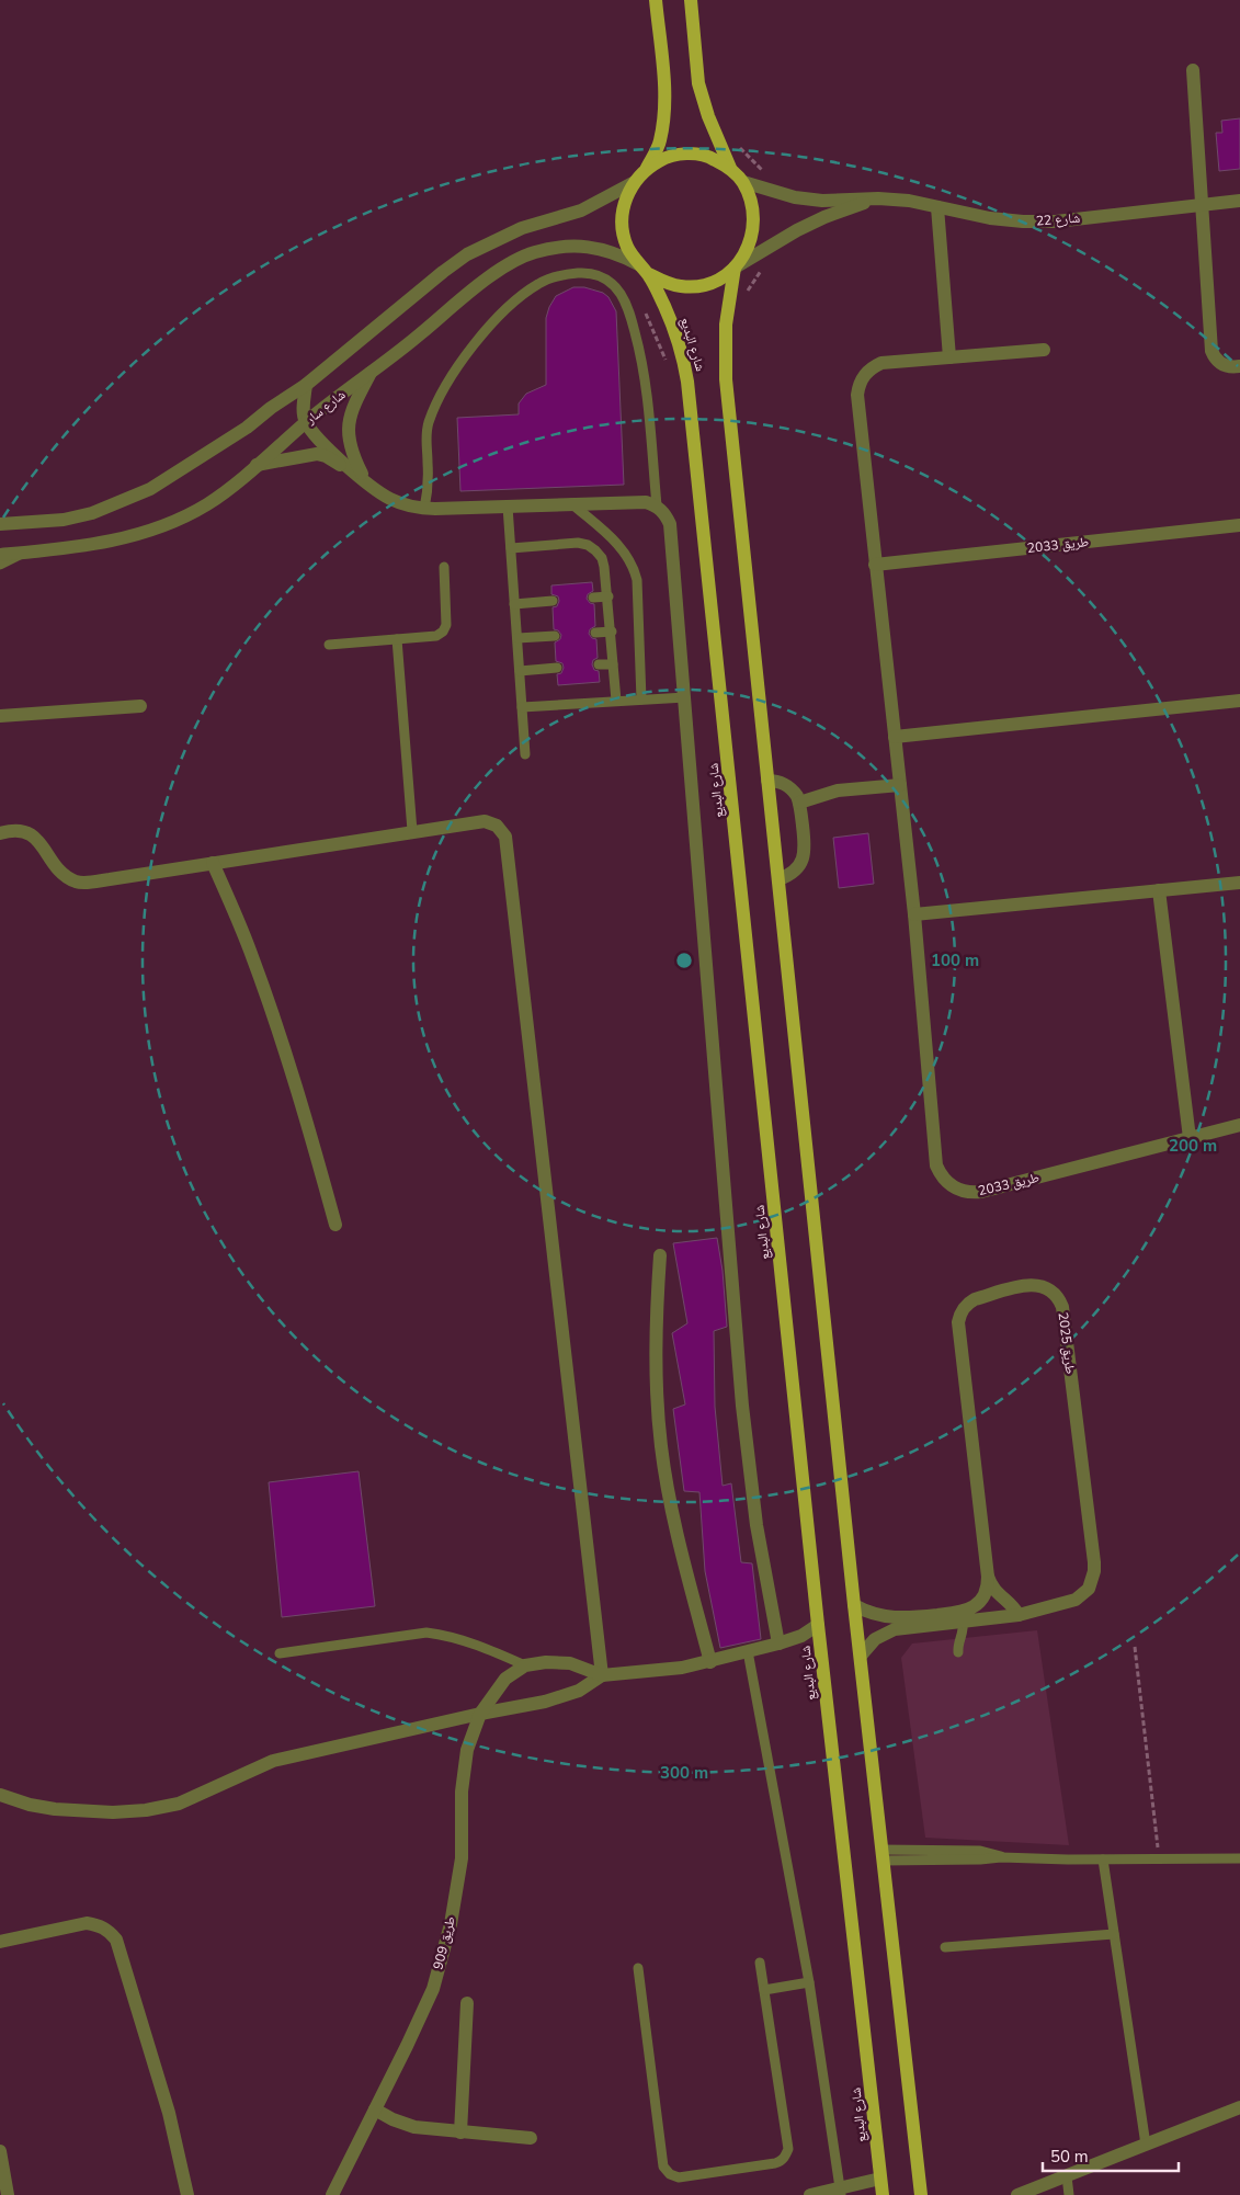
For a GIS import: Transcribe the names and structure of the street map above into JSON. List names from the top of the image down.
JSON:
{
  "streets": {
    "main road": ["شارع البديع"],
    "street": [
      "شارع 22",
      "شارع سار",
      "طريق 2033",
      "طريق 2025",
      "طريق 909"
    ]
  },
  "crossings": [
    ["شارع 22", "شارع البديع"],
    ["شارع 22", "شارع سار"],
    ["شارع البديع", "شارع سار"],
    ["شارع البديع", "طريق 2025"]
  ],
  "scale_bar": "50 m",
  "rings": ["100 m", "200 m", "300 m"]
}
